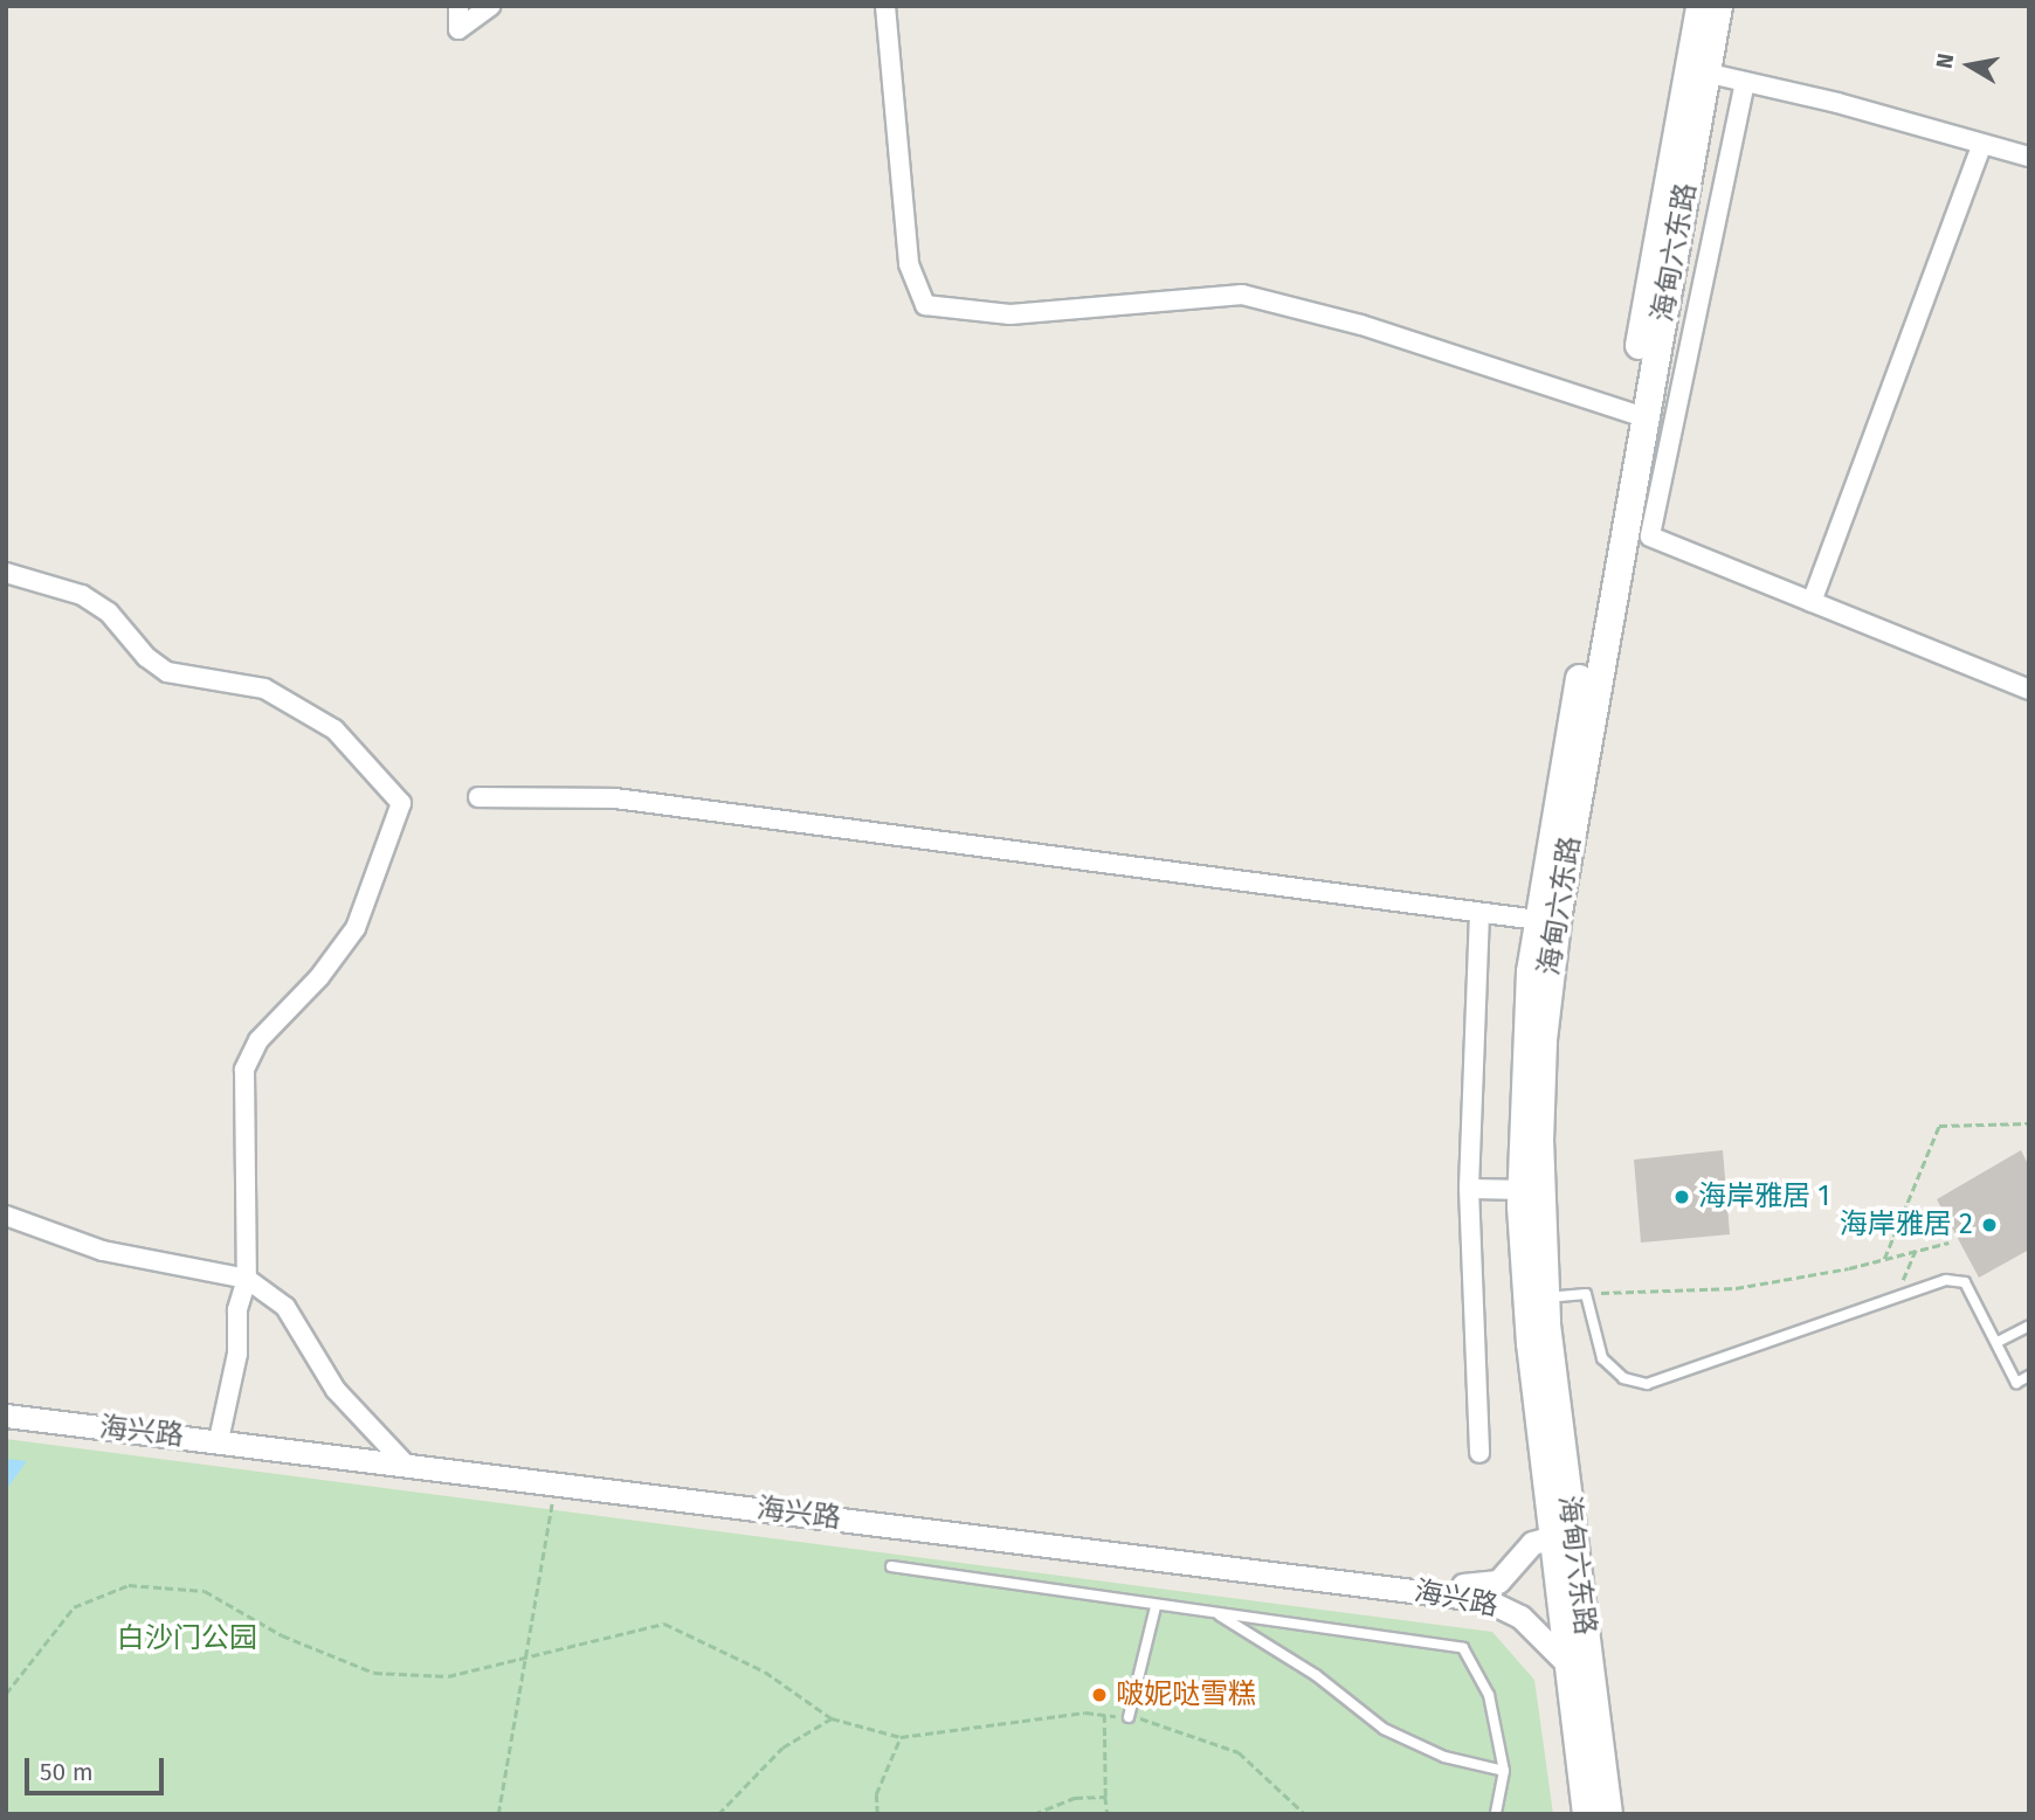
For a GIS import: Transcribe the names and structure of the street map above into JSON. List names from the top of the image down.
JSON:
{
  "streets": {
    "main road": ["海甸六东路"],
    "street": ["海兴路"]
  },
  "crossings": [
    ["海甸六东路", "海兴路"]
  ],
  "parks": ["白沙门公园"],
  "places": ["海岸雅居 1", "海岸雅居 2", "啵妮哒雪糕"],
  "scale_bar": "50 m",
  "north": "left"
}
